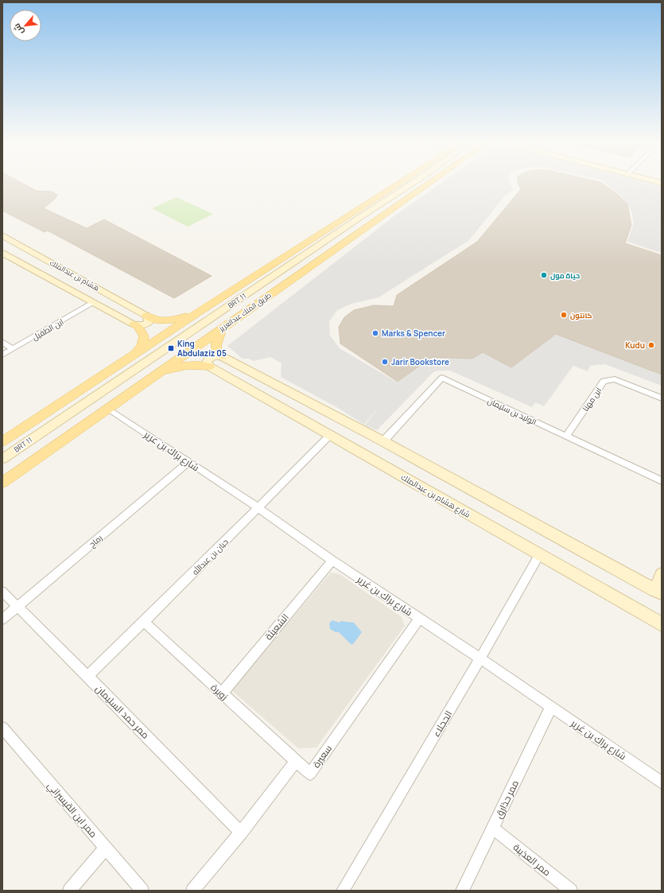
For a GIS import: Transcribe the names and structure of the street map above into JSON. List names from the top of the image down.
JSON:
{
  "streets": {
    "main road": ["طريق الملك عبدالعزيز"],
    "street": [
      "هشام بن عبدالملك",
      "BRT 11",
      "ابن الطفيل",
      "ابن مهنا",
      "الوليد بن سليمان",
      "شارع براك بن غرير",
      "شارع هشام بن عبدالملك",
      "رماح",
      "حبان بن عبدالله",
      "الشعيثة",
      "زويرة",
      "ممر حمد السليمان",
      "الحجلاء",
      "سعيرة",
      "ممر حذارق",
      "ممر ابن القيسراني",
      "ممر العذيبة"
    ]
  },
  "crossings": [
    ["هشام بن عبدالملك", "ابن الطفيل"],
    ["طريق الملك عبدالعزيز", "شارع براك بن غرير"],
    ["ابن مهنا", "الوليد بن سليمان"],
    ["شارع براك بن غرير", "رماح"],
    ["شارع براك بن غرير", "حبان بن عبدالله"],
    ["شارع براك بن غرير", "الشعيثة"],
    ["شارع براك بن غرير", "الحجلاء"],
    ["شارع براك بن غرير", "سعيرة"],
    ["شارع براك بن غرير", "ممر حذارق"],
    ["شارع هشام بن عبدالملك", "حبان بن عبدالله"],
    ["شارع هشام بن عبدالملك", "الحجلاء"],
    ["رماح", "ممر حمد السليمان"],
    ["حبان بن عبدالله", "زويرة"],
    ["حبان بن عبدالله", "ممر حمد السليمان"],
    ["الشعيثة", "زويرة"],
    ["زويرة", "سعيرة"],
    ["ممر حذارق", "ممر العذيبة"]
  ],
  "places": {
    "other": [
      "حياة مول",
      "كانتون",
      "Marks & Spencer",
      "Kudu",
      "Jarir Bookstore"
    ],
    "transit": ["King Abdulaziz 05"]
  },
  "north": "bottom left"
}
